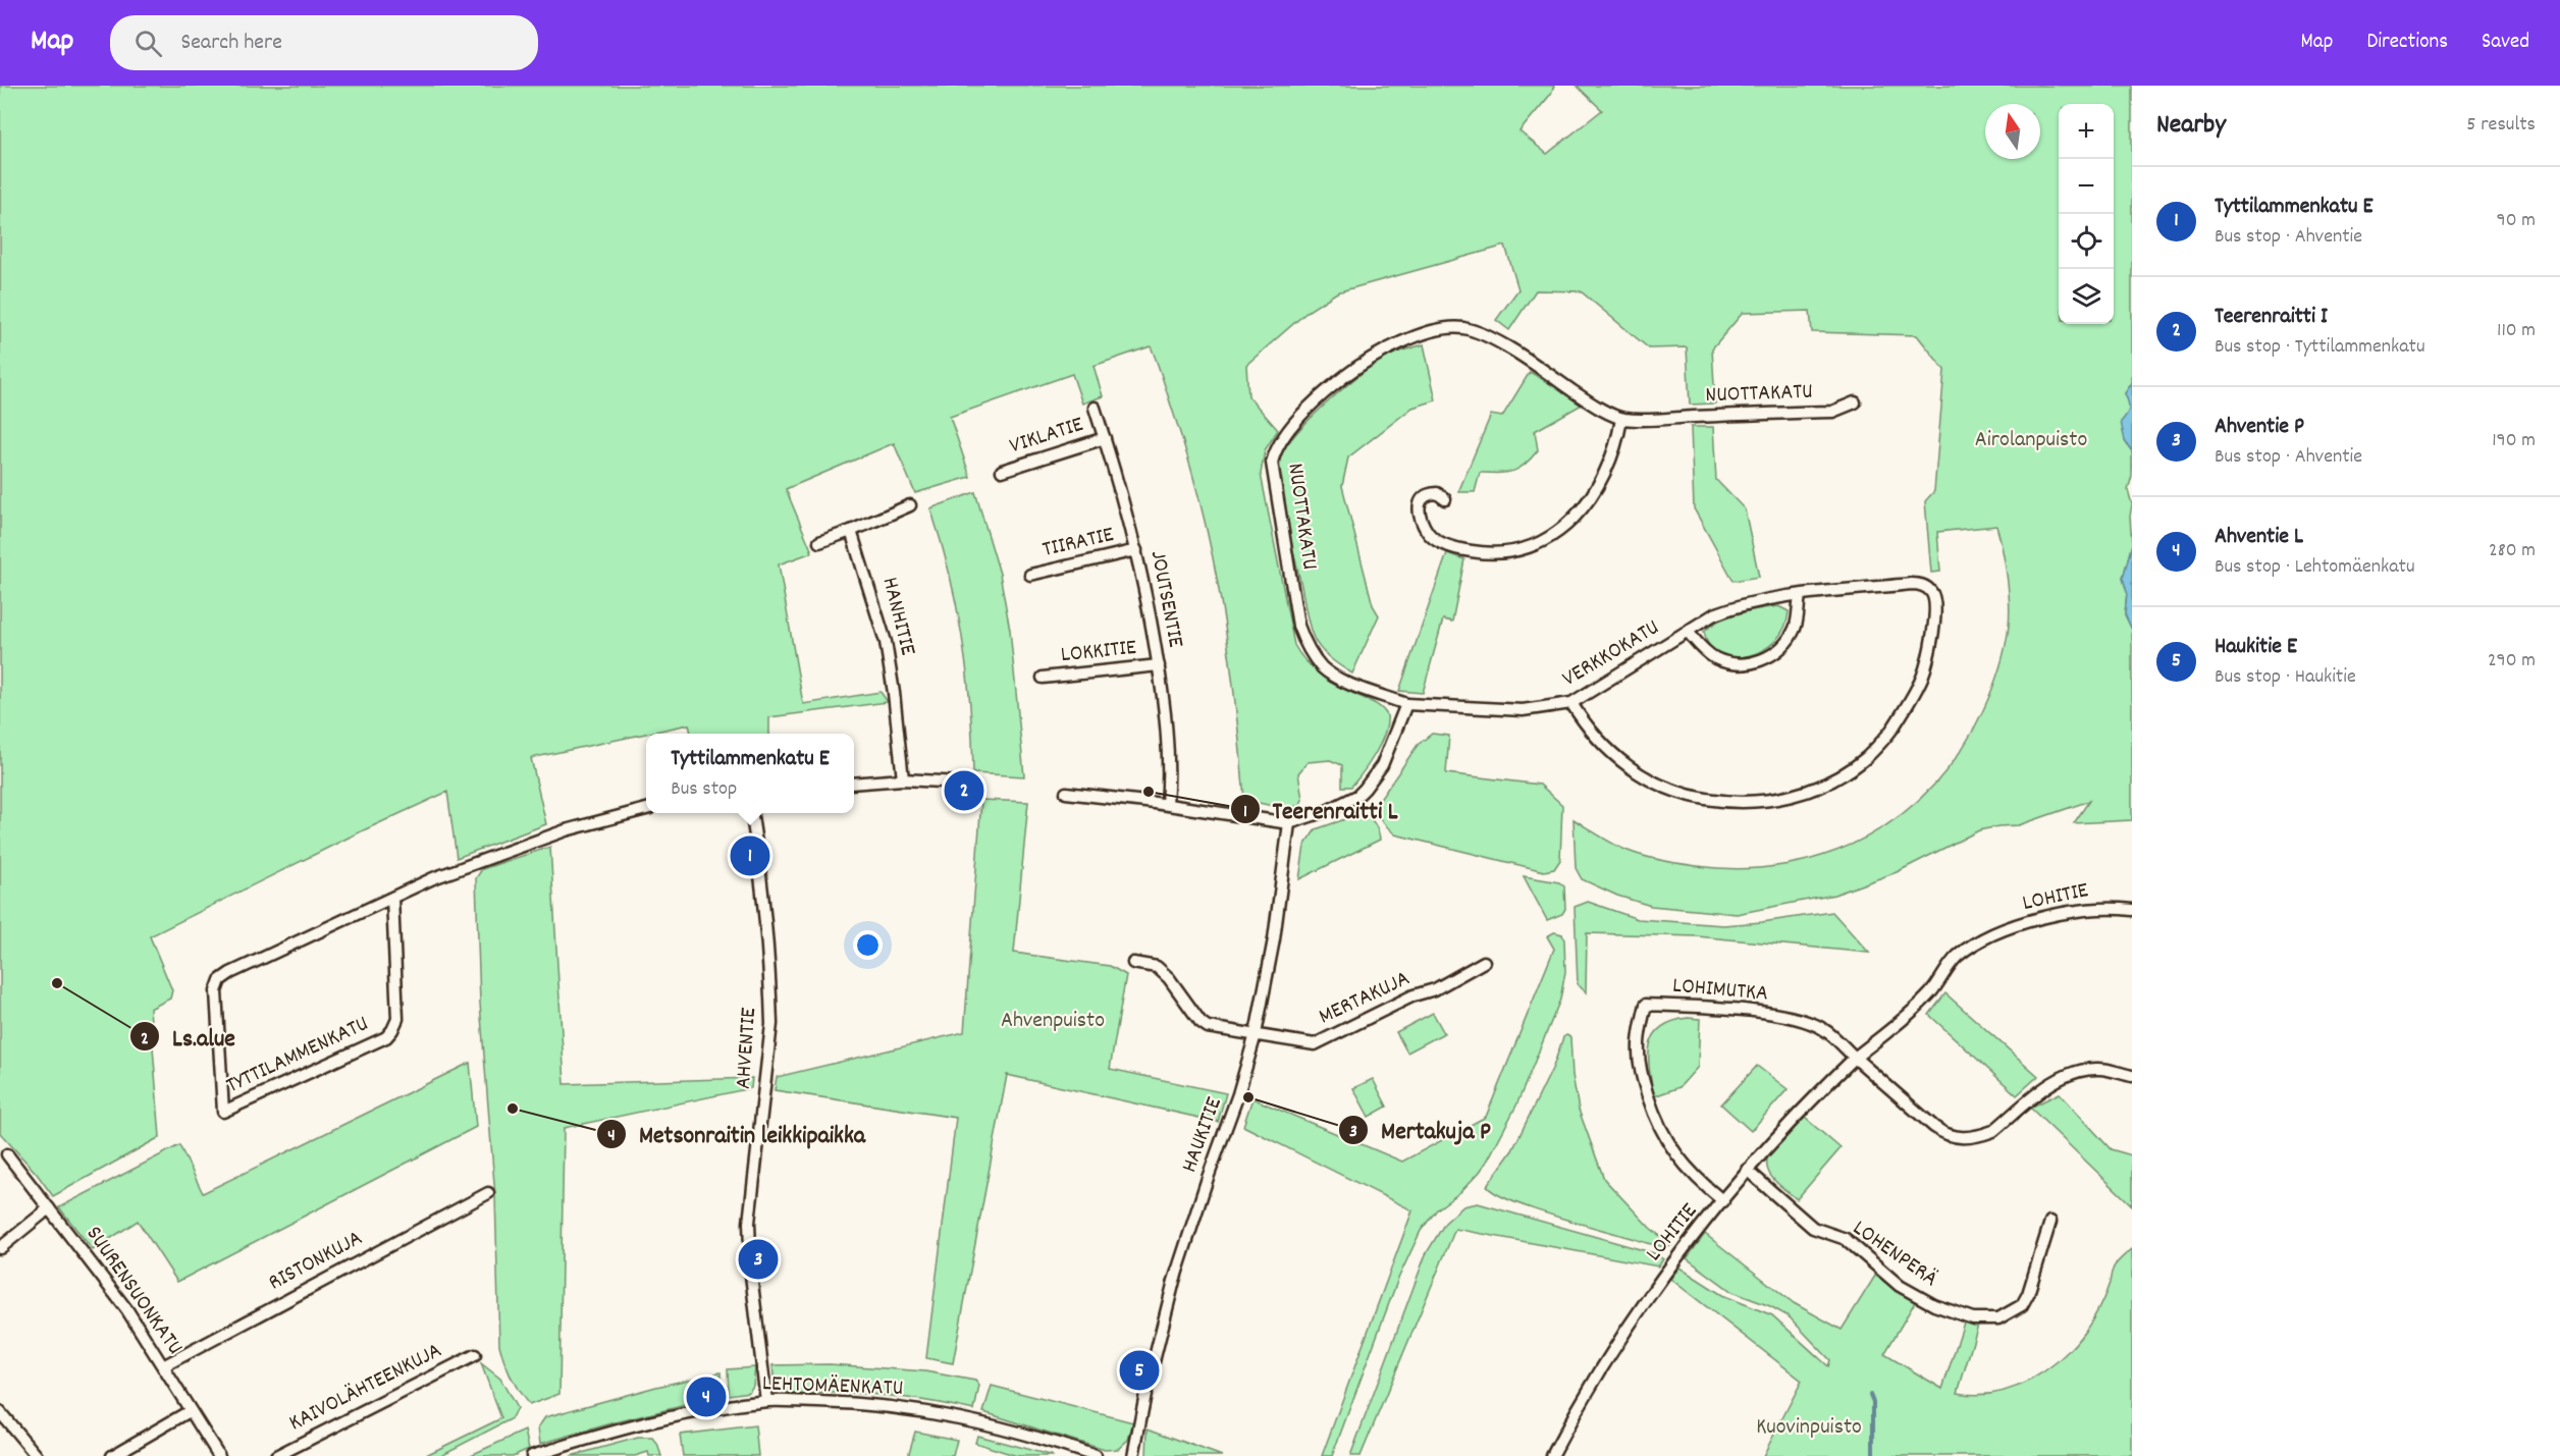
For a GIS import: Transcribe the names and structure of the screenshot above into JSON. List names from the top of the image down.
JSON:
{
  "streets": {
    "street": [
      "NUOTTAKATU",
      "VIKLATIE",
      "TIIRATIE",
      "JOUTSENTIE",
      "HANHITIE",
      "LOKKITIE",
      "VERKKOKATU",
      "LOHITIE",
      "LOHIMUTKA",
      "MERTAKUJA",
      "AHVENTIE",
      "TYTTILAMMENKATU",
      "HAUKITIE",
      "LOHENPERÄ",
      "RISTONKUJA",
      "SUURENSUONKATU",
      "LEHTOMÄENKATU",
      "KAIVOLÄHTEENKUJA"
    ]
  },
  "crossings": [
    ["NUOTTAKATU", "VERKKOKATU"],
    ["VIKLATIE", "JOUTSENTIE"],
    ["TIIRATIE", "JOUTSENTIE"],
    ["JOUTSENTIE", "LOKKITIE"],
    ["LOHITIE", "LOHIMUTKA"],
    ["LOHITIE", "LOHENPERÄ"],
    ["MERTAKUJA", "HAUKITIE"],
    ["AHVENTIE", "LEHTOMÄENKATU"],
    ["RISTONKUJA", "SUURENSUONKATU"]
  ],
  "parks": ["Airolanpuisto", "Ahvenpuisto", "Kuovinpuisto"],
  "places": [
    "Teerenraitti L",
    "Ls.alue",
    "Mertakuja P",
    "Metsonraitin leikkipaikka"
  ],
  "north": "top",
  "page": {
    "header": "Map",
    "search": "Search here",
    "nav": ["Map", "Directions", "Saved"],
    "heading": ["Nearby", "5 results"],
    "map_buttons": ["+", "−"],
    "list": [
      {
        "mark": "1",
        "name": "Tyttilammenkatu E",
        "note": "Bus stop · Ahventie",
        "value": "90 m"
      },
      {
        "mark": "2",
        "name": "Teerenraitti I",
        "note": "Bus stop · Tyttilammenkatu",
        "value": "110 m"
      },
      {
        "mark": "3",
        "name": "Ahventie P",
        "note": "Bus stop · Ahventie",
        "value": "190 m"
      },
      {
        "mark": "4",
        "name": "Ahventie L",
        "note": "Bus stop · Lehtomäenkatu",
        "value": "280 m"
      },
      {
        "mark": "5",
        "name": "Haukitie E",
        "note": "Bus stop · Haukitie",
        "value": "290 m"
      }
    ],
    "popup": ["Tyttilammenkatu E", "Bus stop"],
    "pins": [
      "2",
      "1",
      "3",
      "5",
      "4"
    ]
  }
}
